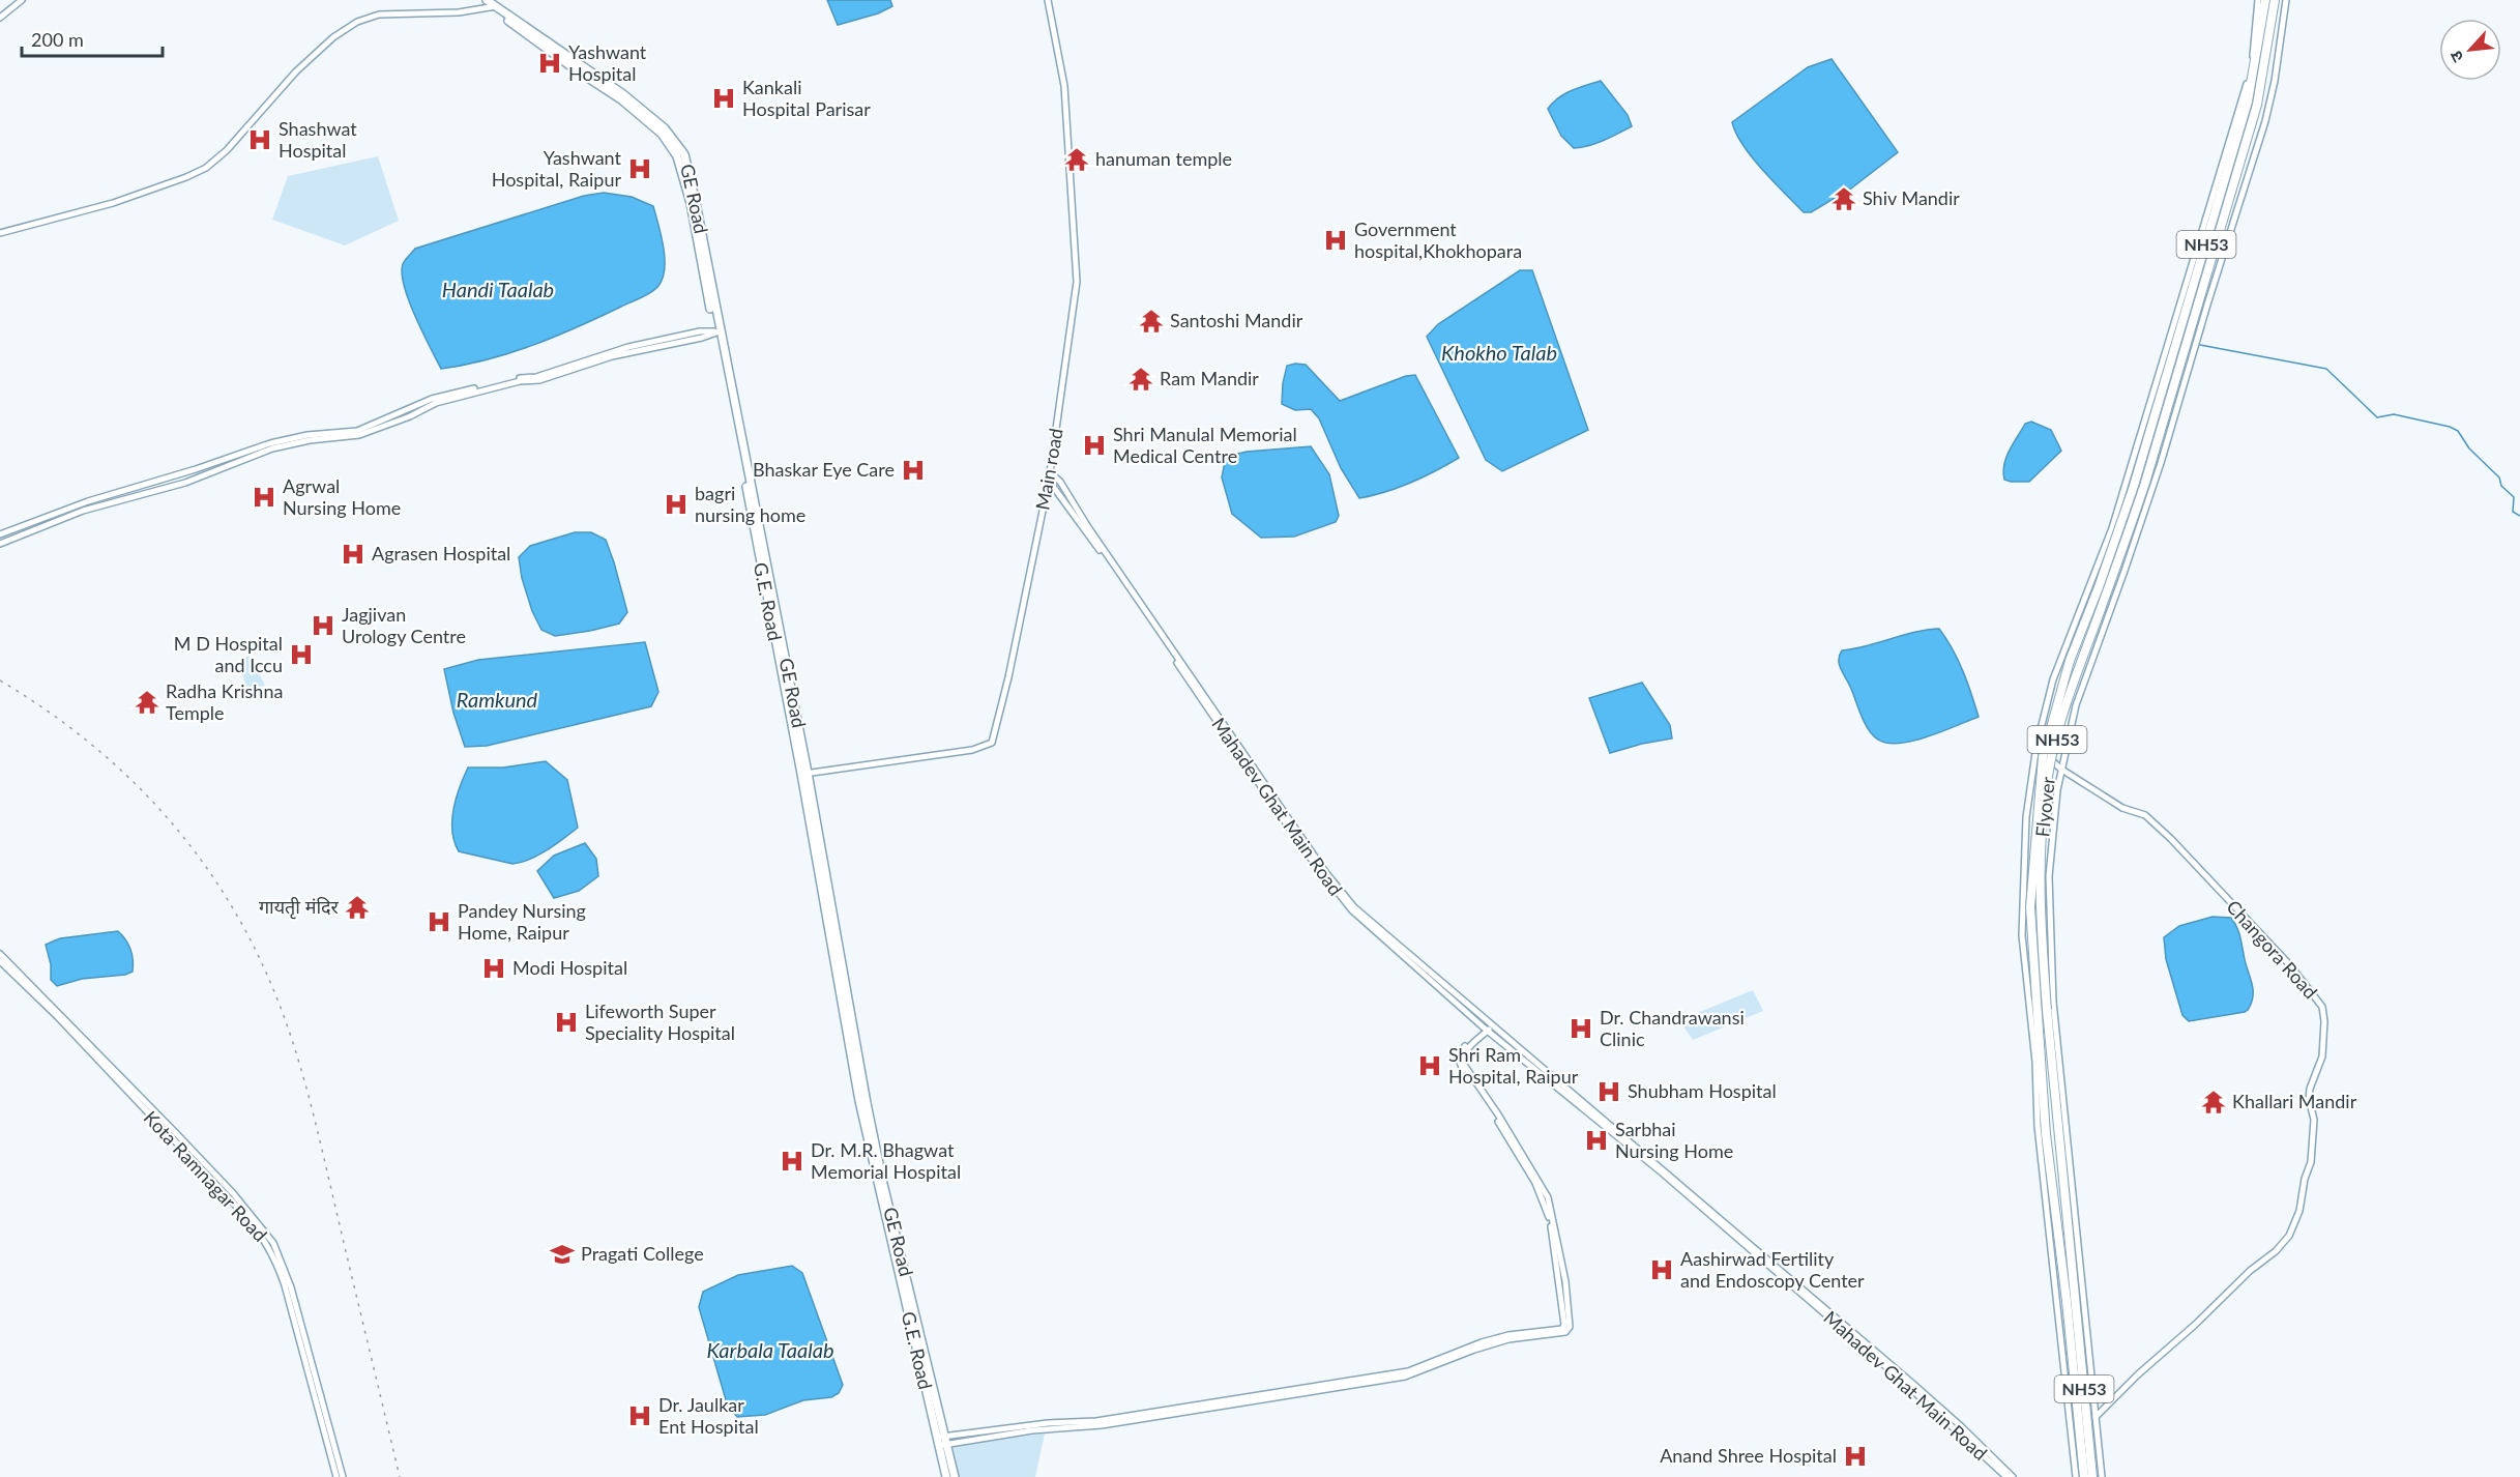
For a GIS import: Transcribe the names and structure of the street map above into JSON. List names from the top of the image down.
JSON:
{
  "streets": {
    "highway": ["NH53", "Flyover"],
    "main road": ["GE Road"],
    "street": [
      "Main road",
      "Mahadev Ghat Main Road",
      "Changora Road",
      "Kota Ramnagar Road"
    ]
  },
  "crossings": [
    ["GE Road", "Main road"],
    ["NH53", "Flyover"],
    ["Main road", "Mahadev Ghat Main Road"]
  ],
  "water": [
    "Handi Taalab",
    "Khokho Talab",
    "Ramkund",
    "Karbala Taalab"
  ],
  "places": {
    "hospital": [
      "Yashwant Hospital",
      "Kankali Hospital Parisar",
      "Shashwat Hospital",
      "Yashwant Hospital, Raipur",
      "Government hospital,Khokhopara",
      "Shri Manulal Memorial Medical Centre",
      "Bhaskar Eye Care",
      "Agrwal Nursing Home",
      "bagri nursing home",
      "Agrasen Hospital",
      "Jagjivan Urology Centre",
      "M D Hospital and Iccu",
      "Pandey Nursing Home, Raipur",
      "Modi Hospital",
      "Lifeworth Super Speciality Hospital",
      "Dr. Chandrawansi Clinic",
      "Shri Ram Hospital, Raipur",
      "Shubham Hospital",
      "Sarbhai Nursing Home",
      "Dr. M.R. Bhagwat Memorial Hospital",
      "Aashirwad Fertility and Endoscopy Center",
      "Dr. Jaulkar Ent Hospital",
      "Anand Shree Hospital"
    ],
    "temple": [
      "hanuman temple",
      "Shiv Mandir",
      "Santoshi Mandir",
      "Ram Mandir",
      "Radha Krishna Temple",
      "गायतृी मंदिर",
      "Khallari Mandir"
    ],
    "school or university": ["Pragati College"]
  },
  "scale_bar": "200 m",
  "north": "bottom left"
}
